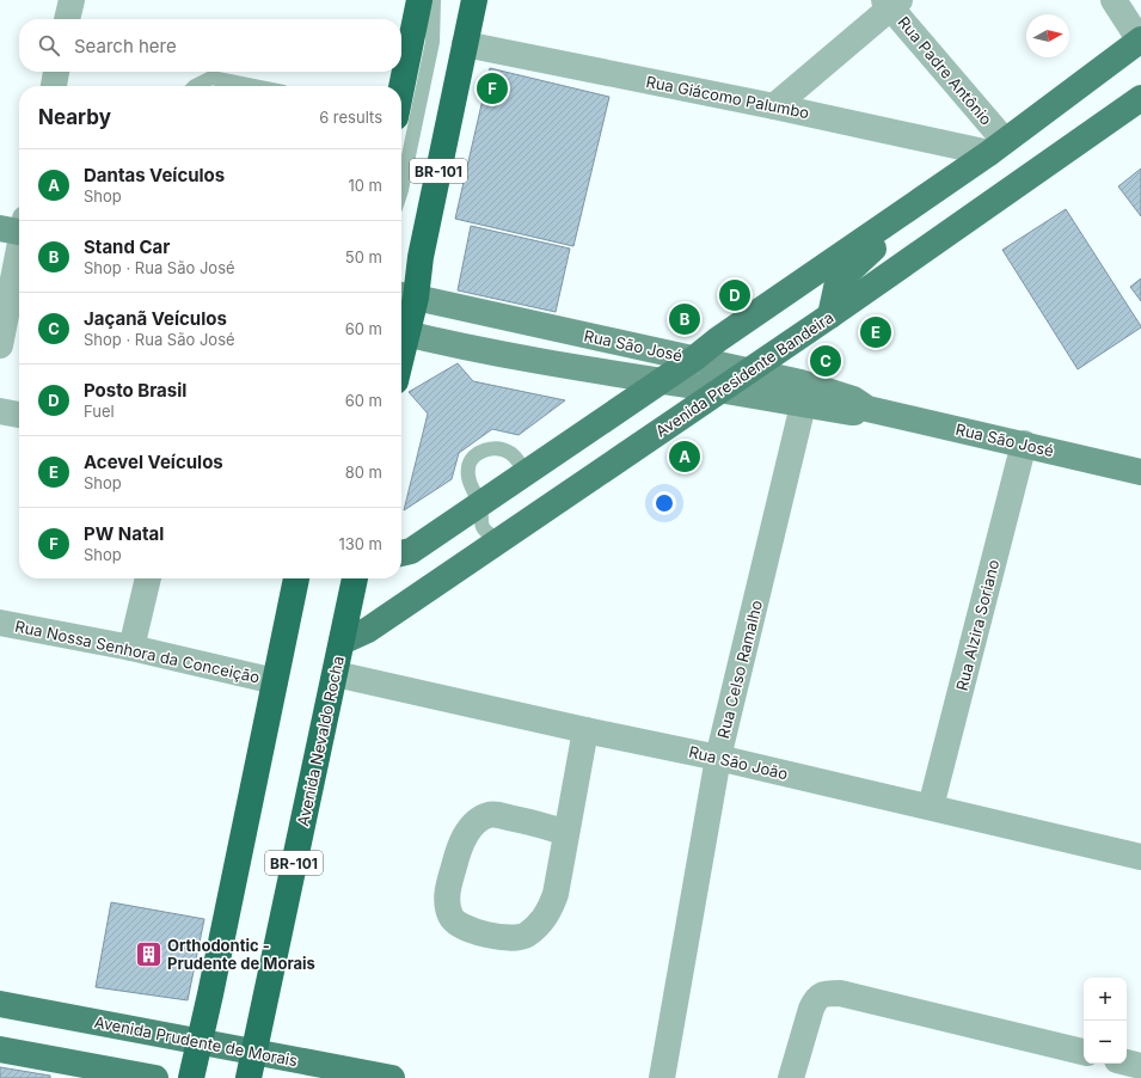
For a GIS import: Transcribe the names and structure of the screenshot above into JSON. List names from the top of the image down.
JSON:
{
  "streets": {
    "highway": ["BR-101", "Avenida Nevaldo Rocha"],
    "main road": ["Rua São José", "Avenida Presidente Bandeira", "Avenida Prudente de Morais"],
    "street": [
      "Rua Padre Antônio",
      "Rua Giácomo Palumbo",
      "Rua Alzira Soriano",
      "Rua Nossa Senhora da Conceição",
      "Rua Celso Ramalho",
      "Rua São João"
    ]
  },
  "crossings": [
    ["Rua Padre Antônio", "Rua Giácomo Palumbo"],
    ["Rua Giácomo Palumbo", "BR-101"],
    ["BR-101", "Rua São José"],
    ["Rua São José", "Avenida Presidente Bandeira"],
    ["Rua São José", "Rua Alzira Soriano"],
    ["Rua São José", "Rua Celso Ramalho"],
    ["Avenida Presidente Bandeira", "Avenida Nevaldo Rocha"],
    ["Rua Alzira Soriano", "Rua São João"],
    ["Rua Celso Ramalho", "Rua São João"],
    ["Avenida Nevaldo Rocha", "Rua São João"],
    ["Avenida Nevaldo Rocha", "Avenida Prudente de Morais"]
  ],
  "places": {
    "building": ["Orthodontic - Prudente de Morais"]
  },
  "north": "right",
  "page": {
    "search": "Search here",
    "pins": [
      "F",
      "D",
      "B",
      "E",
      "C",
      "A"
    ],
    "heading": ["Nearby", "6 results"],
    "list": [
      {
        "mark": "A",
        "name": "Dantas Veículos",
        "note": "Shop",
        "value": "10 m"
      },
      {
        "mark": "B",
        "name": "Stand Car",
        "note": "Shop · Rua São José",
        "value": "50 m"
      },
      {
        "mark": "C",
        "name": "Jaçanã Veículos",
        "note": "Shop · Rua São José",
        "value": "60 m"
      },
      {
        "mark": "D",
        "name": "Posto Brasil",
        "note": "Fuel",
        "value": "60 m"
      },
      {
        "mark": "E",
        "name": "Acevel Veículos",
        "note": "Shop",
        "value": "80 m"
      },
      {
        "mark": "F",
        "name": "PW Natal",
        "note": "Shop",
        "value": "130 m"
      }
    ],
    "map_buttons": ["+", "−"]
  }
}
